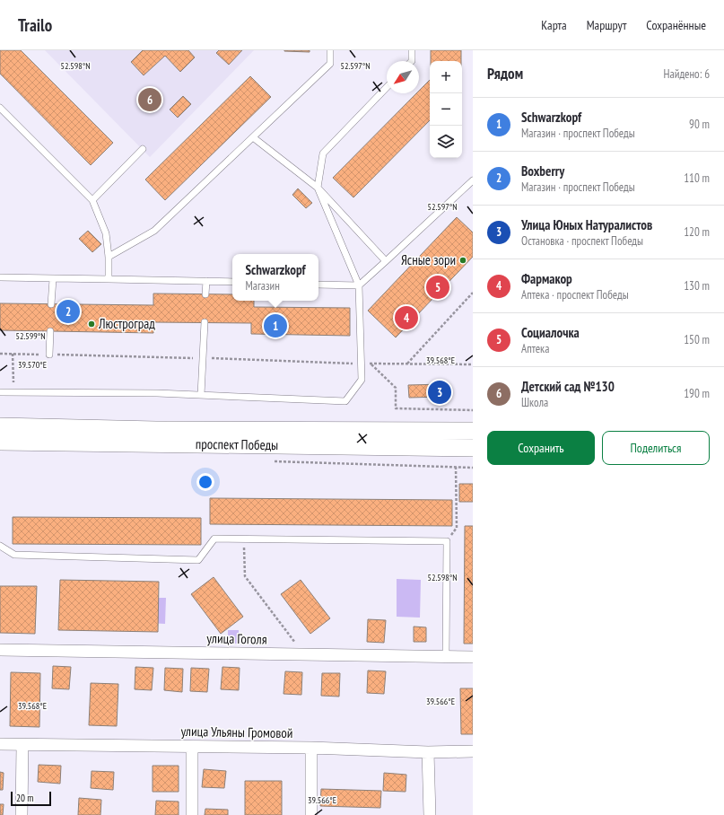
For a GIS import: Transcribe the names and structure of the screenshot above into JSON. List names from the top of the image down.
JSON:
{
  "streets": {
    "main road": ["проспект Победы"],
    "street": ["улица Гоголя", "улица Ульяны Громовой"]
  },
  "places": ["Ясные зори", "Люстроград"],
  "scale_bar": "20 m",
  "north": "bottom left",
  "page": {
    "header": "Trailo",
    "nav": ["Карта", "Маршрут", "Сохранённые"],
    "heading": ["Рядом", "Найдено: 6"],
    "map_buttons": ["+", "−"],
    "pins": [
      "6",
      "5",
      "2",
      "4",
      "1",
      "3"
    ],
    "list": [
      {
        "mark": "1",
        "name": "Schwarzkopf",
        "note": "Магазин · проспект Победы",
        "value": "90 m"
      },
      {
        "mark": "2",
        "name": "Boxberry",
        "note": "Магазин · проспект Победы",
        "value": "110 m"
      },
      {
        "mark": "3",
        "name": "Улица Юных Натуралистов",
        "note": "Остановка · проспект Победы",
        "value": "120 m"
      },
      {
        "mark": "4",
        "name": "Фармакор",
        "note": "Аптека · проспект Победы",
        "value": "130 m"
      },
      {
        "mark": "5",
        "name": "Социалочка",
        "note": "Аптека",
        "value": "150 m"
      },
      {
        "mark": "6",
        "name": "Детский сад №130",
        "note": "Школа",
        "value": "190 m"
      }
    ],
    "popup": ["Schwarzkopf", "Магазин"],
    "buttons": ["Сохранить", "Поделиться"],
    "scale": "20 m"
  },
  "coordinates": [
    "52.598°N",
    "52.597°N",
    "52.599°N",
    "39.568°E",
    "39.570°E",
    "39.566°E"
  ]
}
